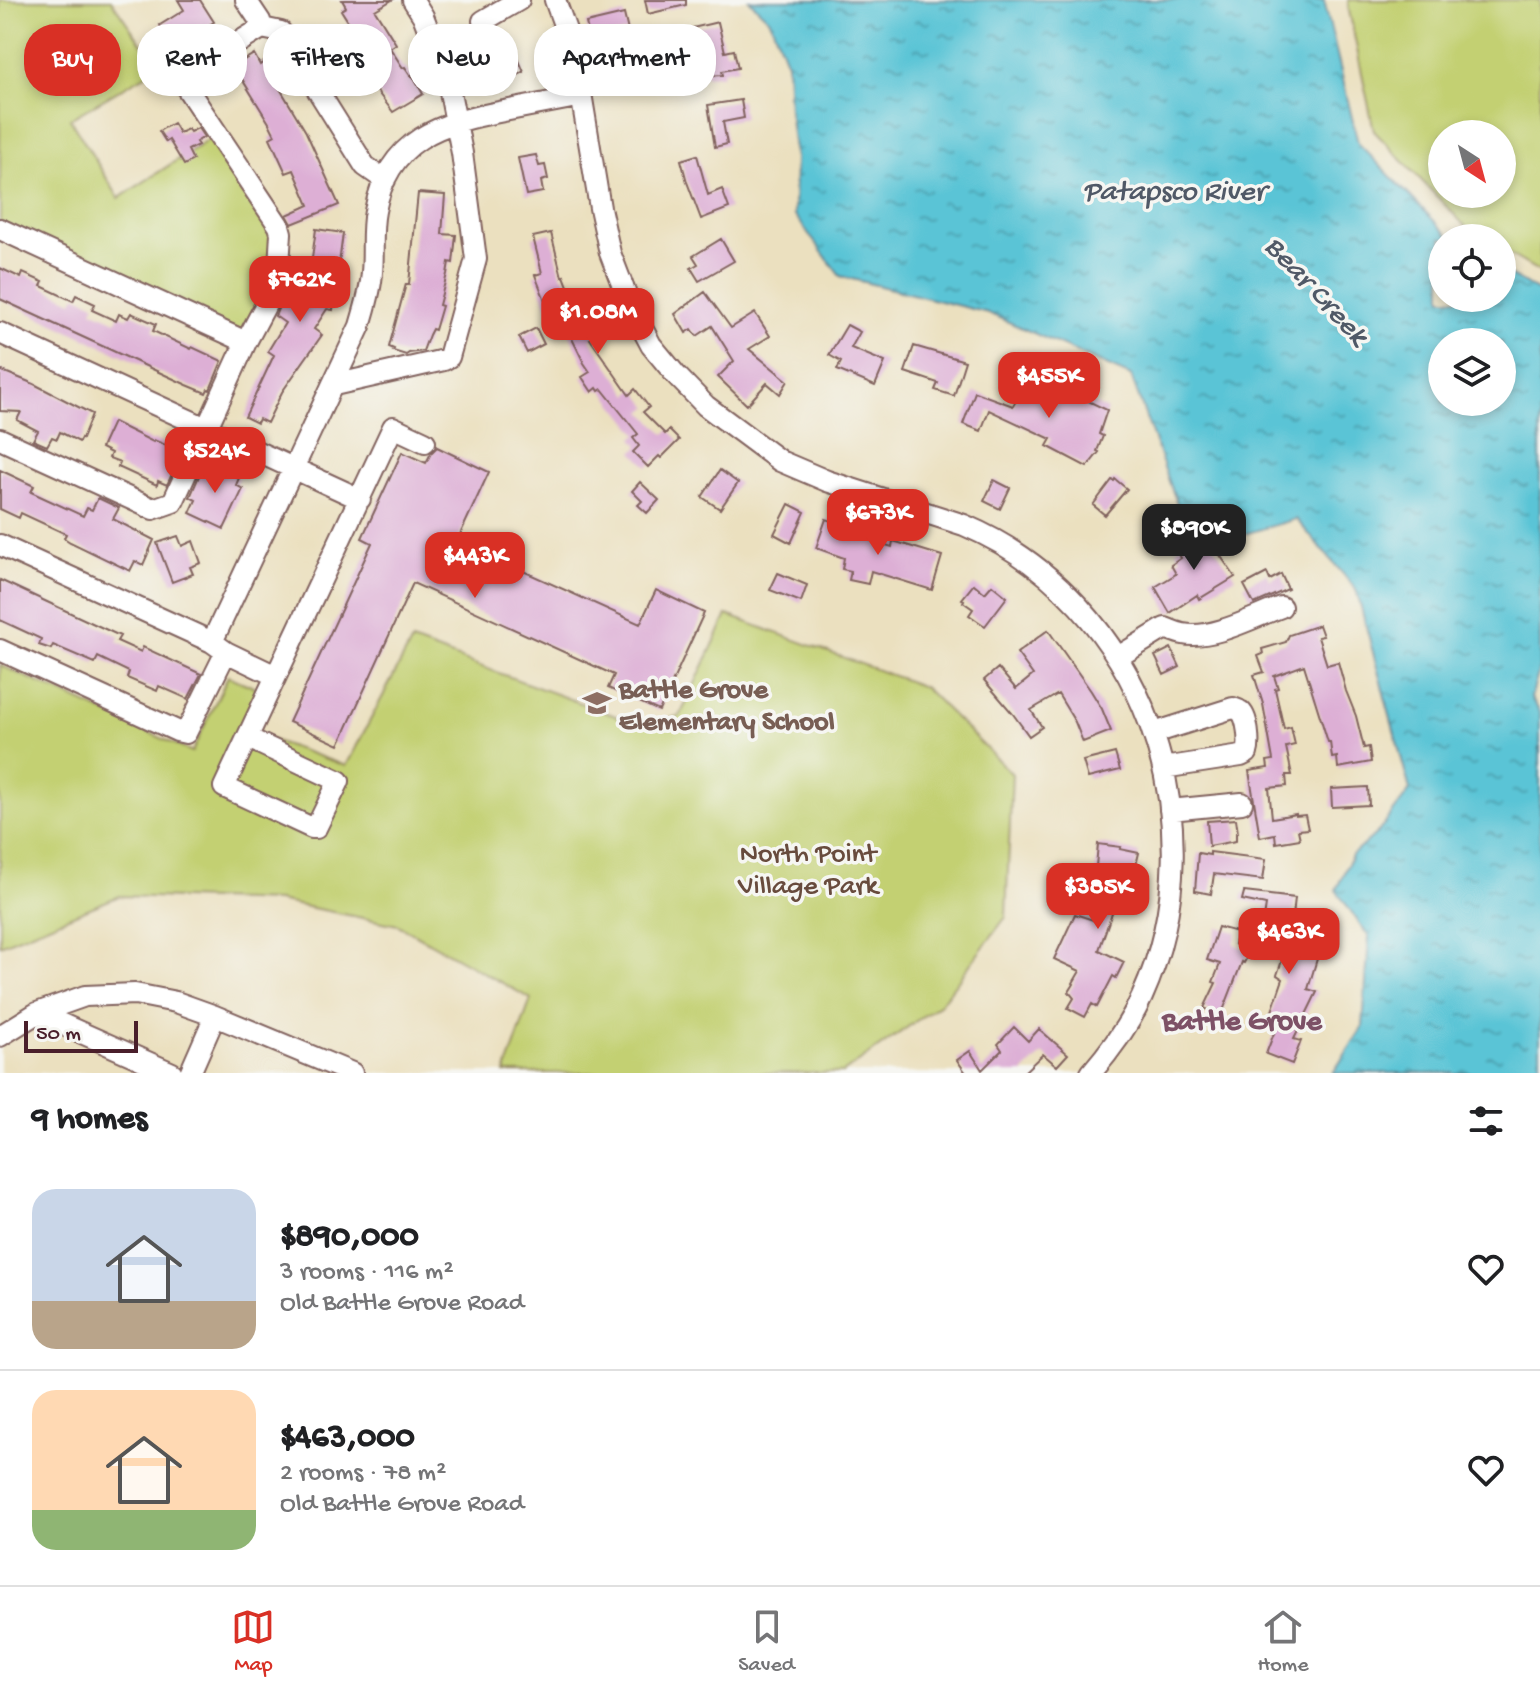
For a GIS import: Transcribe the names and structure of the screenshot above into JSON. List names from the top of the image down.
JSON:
{
  "districts": ["Battle Grove"],
  "water": ["Patapsco River", "Bear Creek"],
  "parks": ["North Point Village Park"],
  "places": {
    "school or university": ["Battle Grove Elementary School"]
  },
  "scale_bar": "50 m",
  "north": "bottom right",
  "page": {
    "chip": [
      "Buy",
      "Rent",
      "Filters",
      "New",
      "Apartment"
    ],
    "price": [
      "$762K",
      "$1.08M",
      "$455K",
      "$524K",
      "$673K",
      "$890K",
      "$443K",
      "$385K",
      "$463K"
    ],
    "scale": "50 m",
    "heading": "9 homes",
    "list": [
      {
        "name": "$890,000",
        "note": "3 rooms · 116 m² · Old Battle Grove Road"
      },
      {
        "name": "$463,000",
        "note": "2 rooms · 78 m² · Old Battle Grove Road"
      }
    ],
    "tabs": ["Map", "Saved", "Home"]
  }
}
